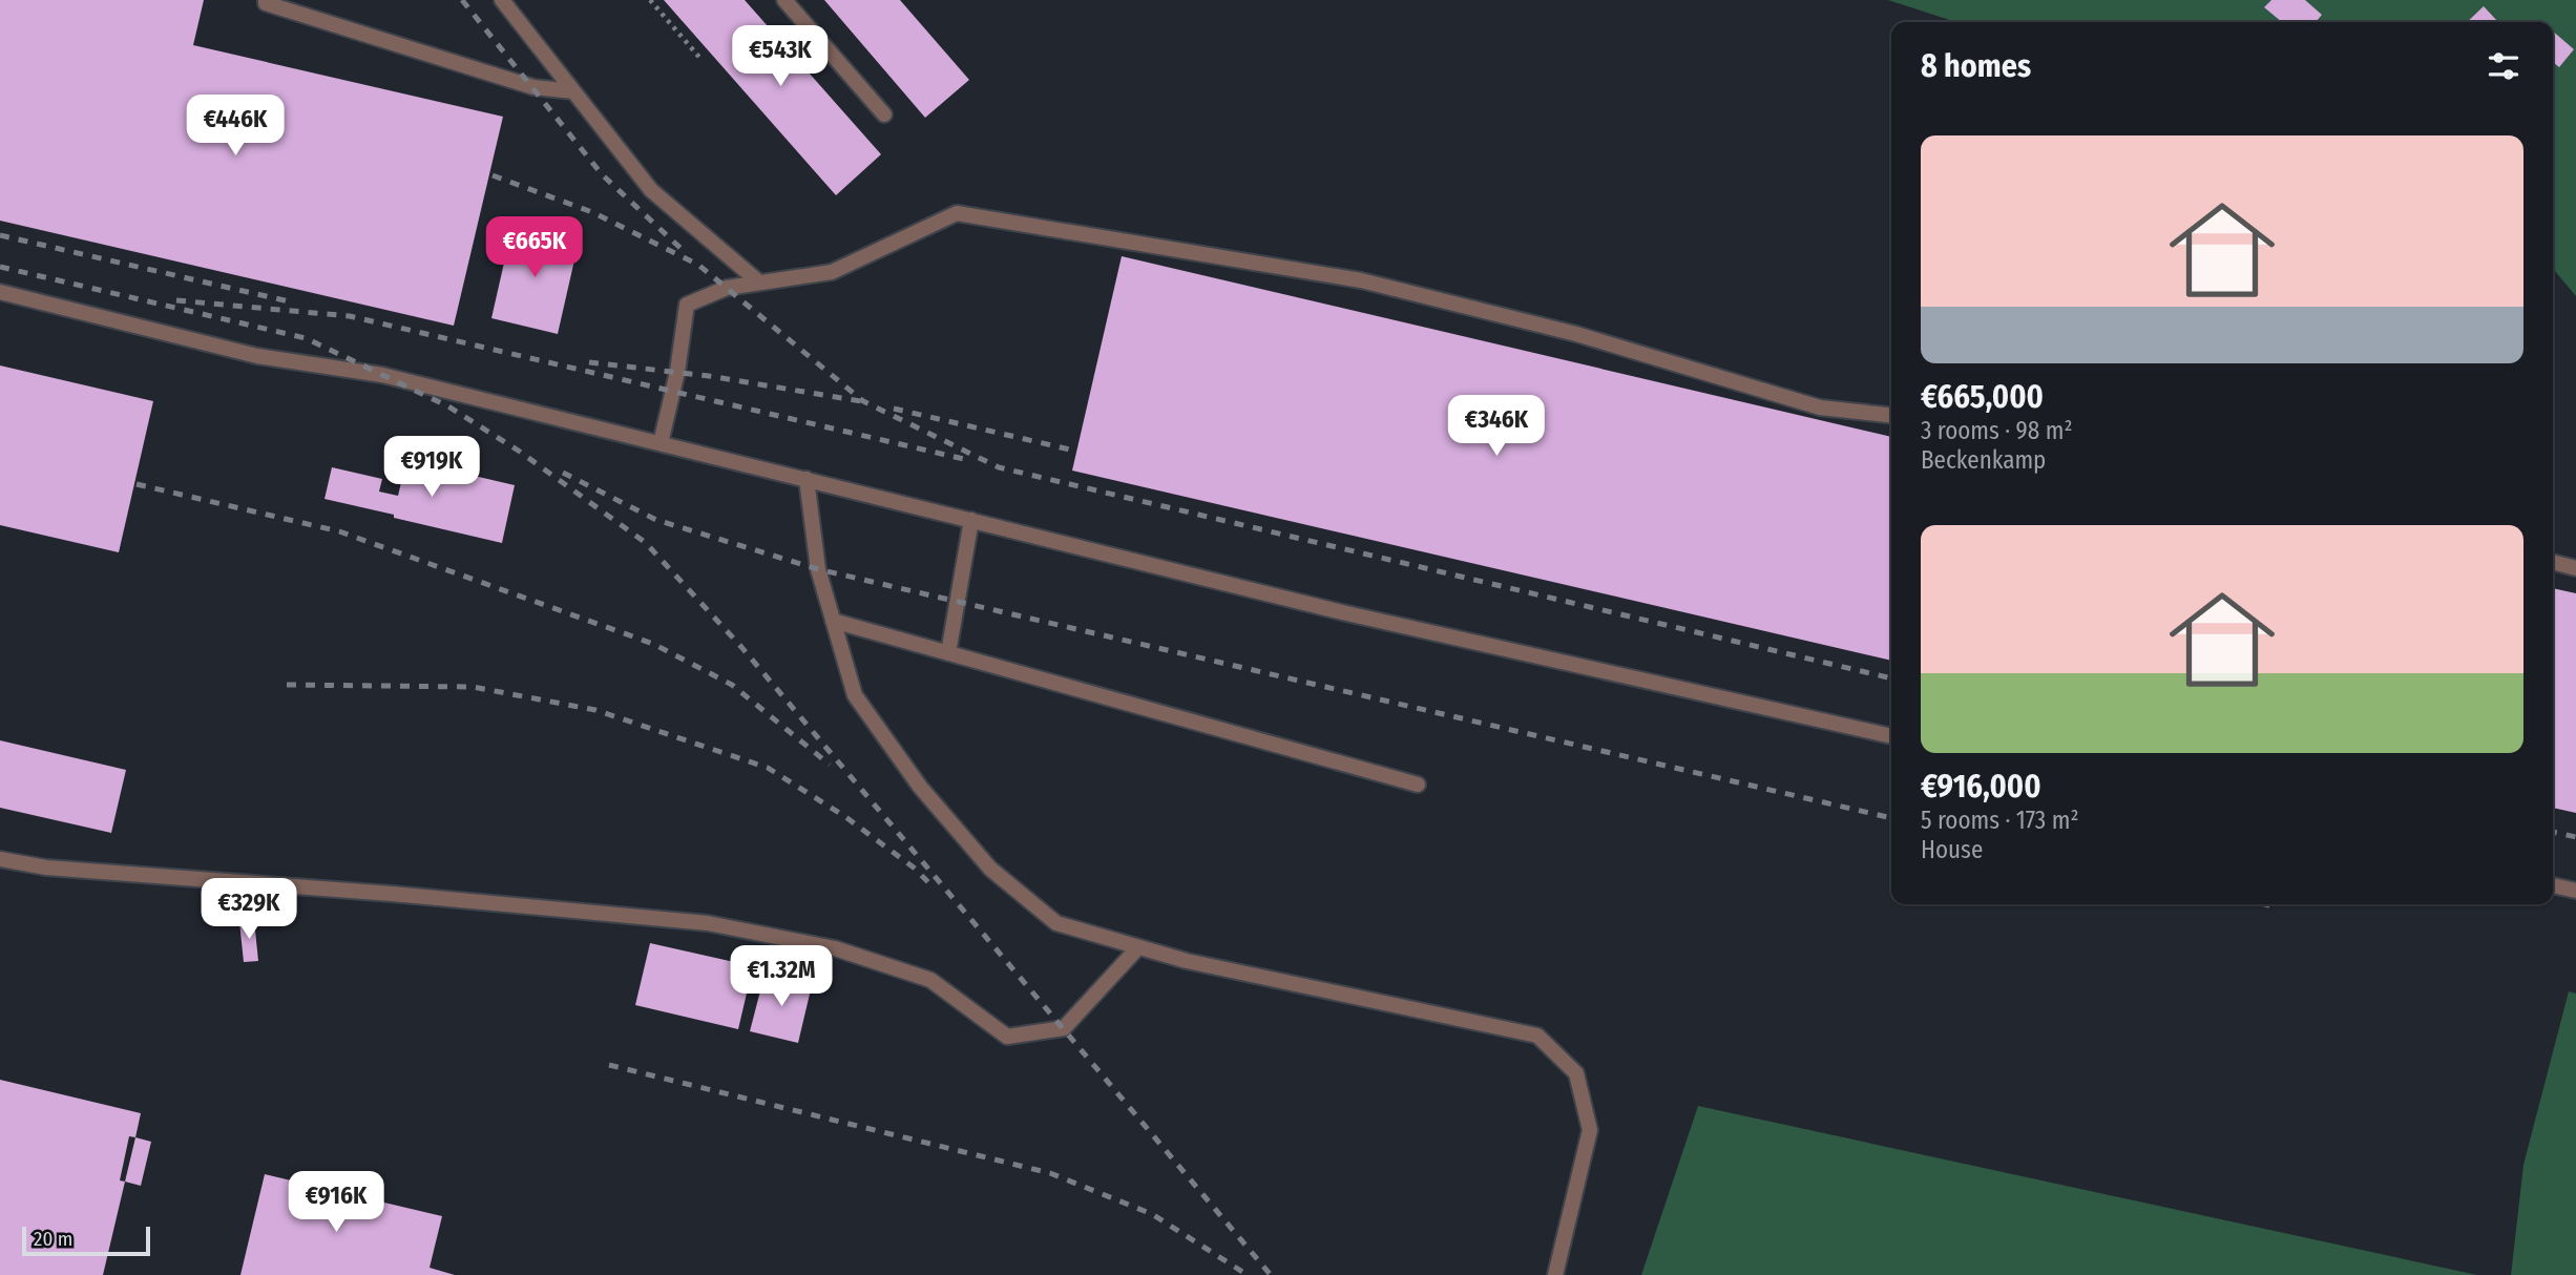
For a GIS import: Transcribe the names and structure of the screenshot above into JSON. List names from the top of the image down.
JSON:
{
  "scale_bar": "20 m",
  "page": {
    "heading": "8 homes",
    "price": [
      "€543K",
      "€446K",
      "€665K",
      "€346K",
      "€919K",
      "€329K",
      "€1.32M",
      "€916K"
    ],
    "list": [
      {
        "name": "€665,000",
        "note": "3 rooms · 98 m² · Beckenkamp"
      },
      {
        "name": "€916,000",
        "note": "5 rooms · 173 m² · House"
      }
    ],
    "scale": "20 m"
  }
}
